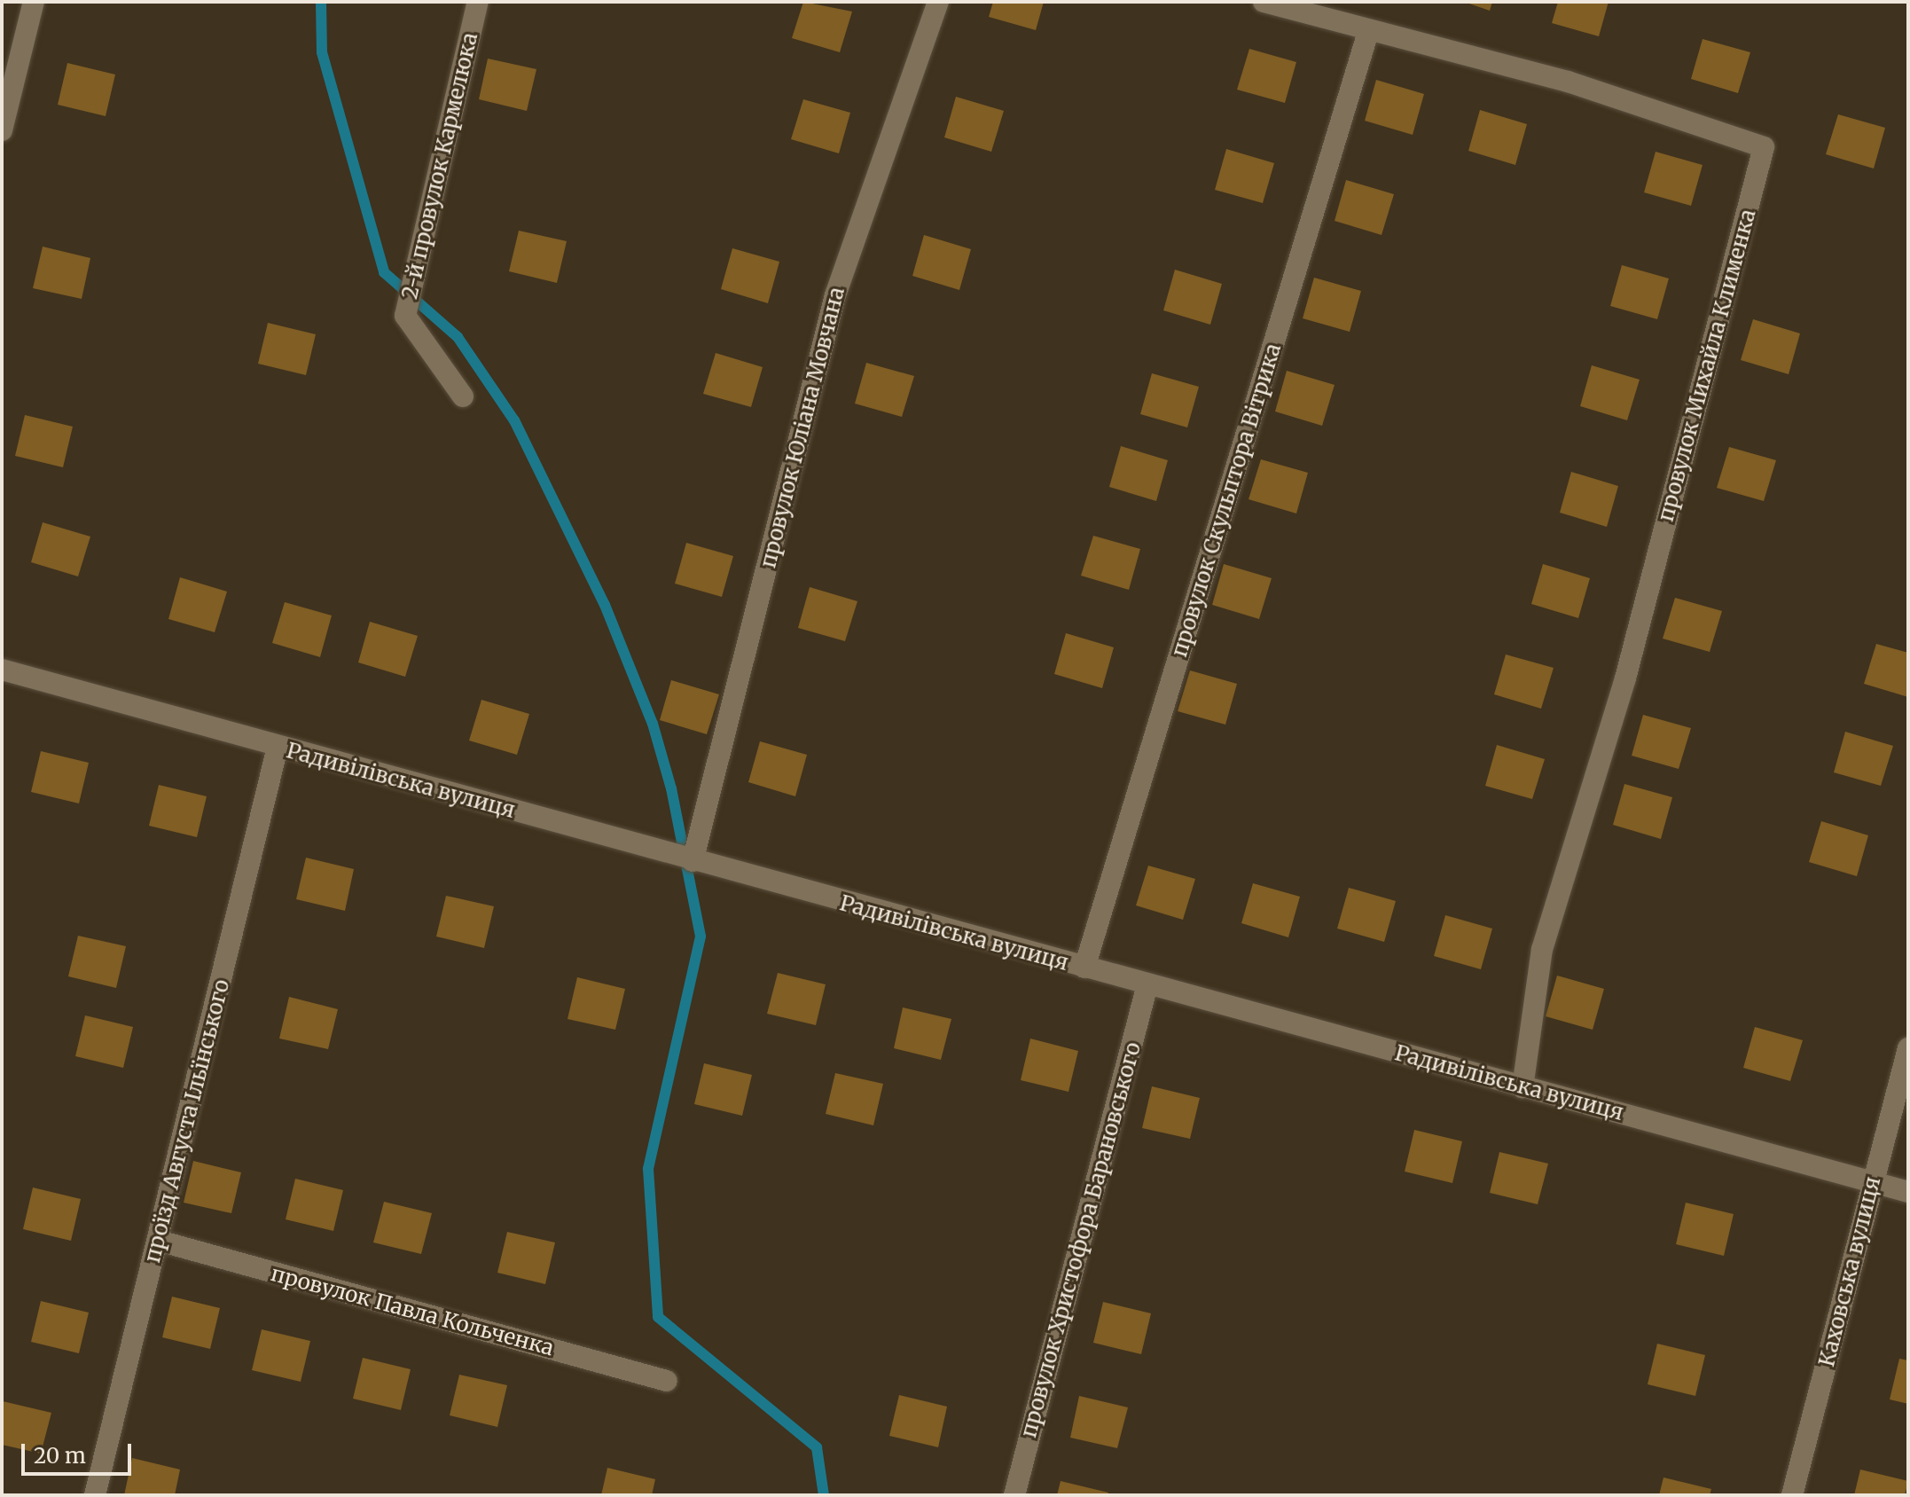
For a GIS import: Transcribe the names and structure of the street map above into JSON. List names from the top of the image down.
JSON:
{
  "streets": {
    "street": [
      "2-й провулок Кармелюка",
      "провулок Михайла Клименка",
      "провулок Юліана Мовчана",
      "провулок Скульптора Вітрика",
      "Радивілівська вулиця",
      "проїзд Августа Ільїнського",
      "провулок Христофора Барановського",
      "Каховська вулиця",
      "провулок Павла Кольченка"
    ]
  },
  "crossings": [
    ["провулок Михайла Клименка", "провулок Скульптора Вітрика"],
    ["провулок Михайла Клименка", "Радивілівська вулиця"],
    ["провулок Юліана Мовчана", "Радивілівська вулиця"],
    ["провулок Скульптора Вітрика", "Радивілівська вулиця"],
    ["Радивілівська вулиця", "проїзд Августа Ільїнського"],
    ["Радивілівська вулиця", "провулок Христофора Барановського"],
    ["Радивілівська вулиця", "Каховська вулиця"],
    ["проїзд Августа Ільїнського", "провулок Павла Кольченка"]
  ],
  "scale_bar": "20 m"
}
